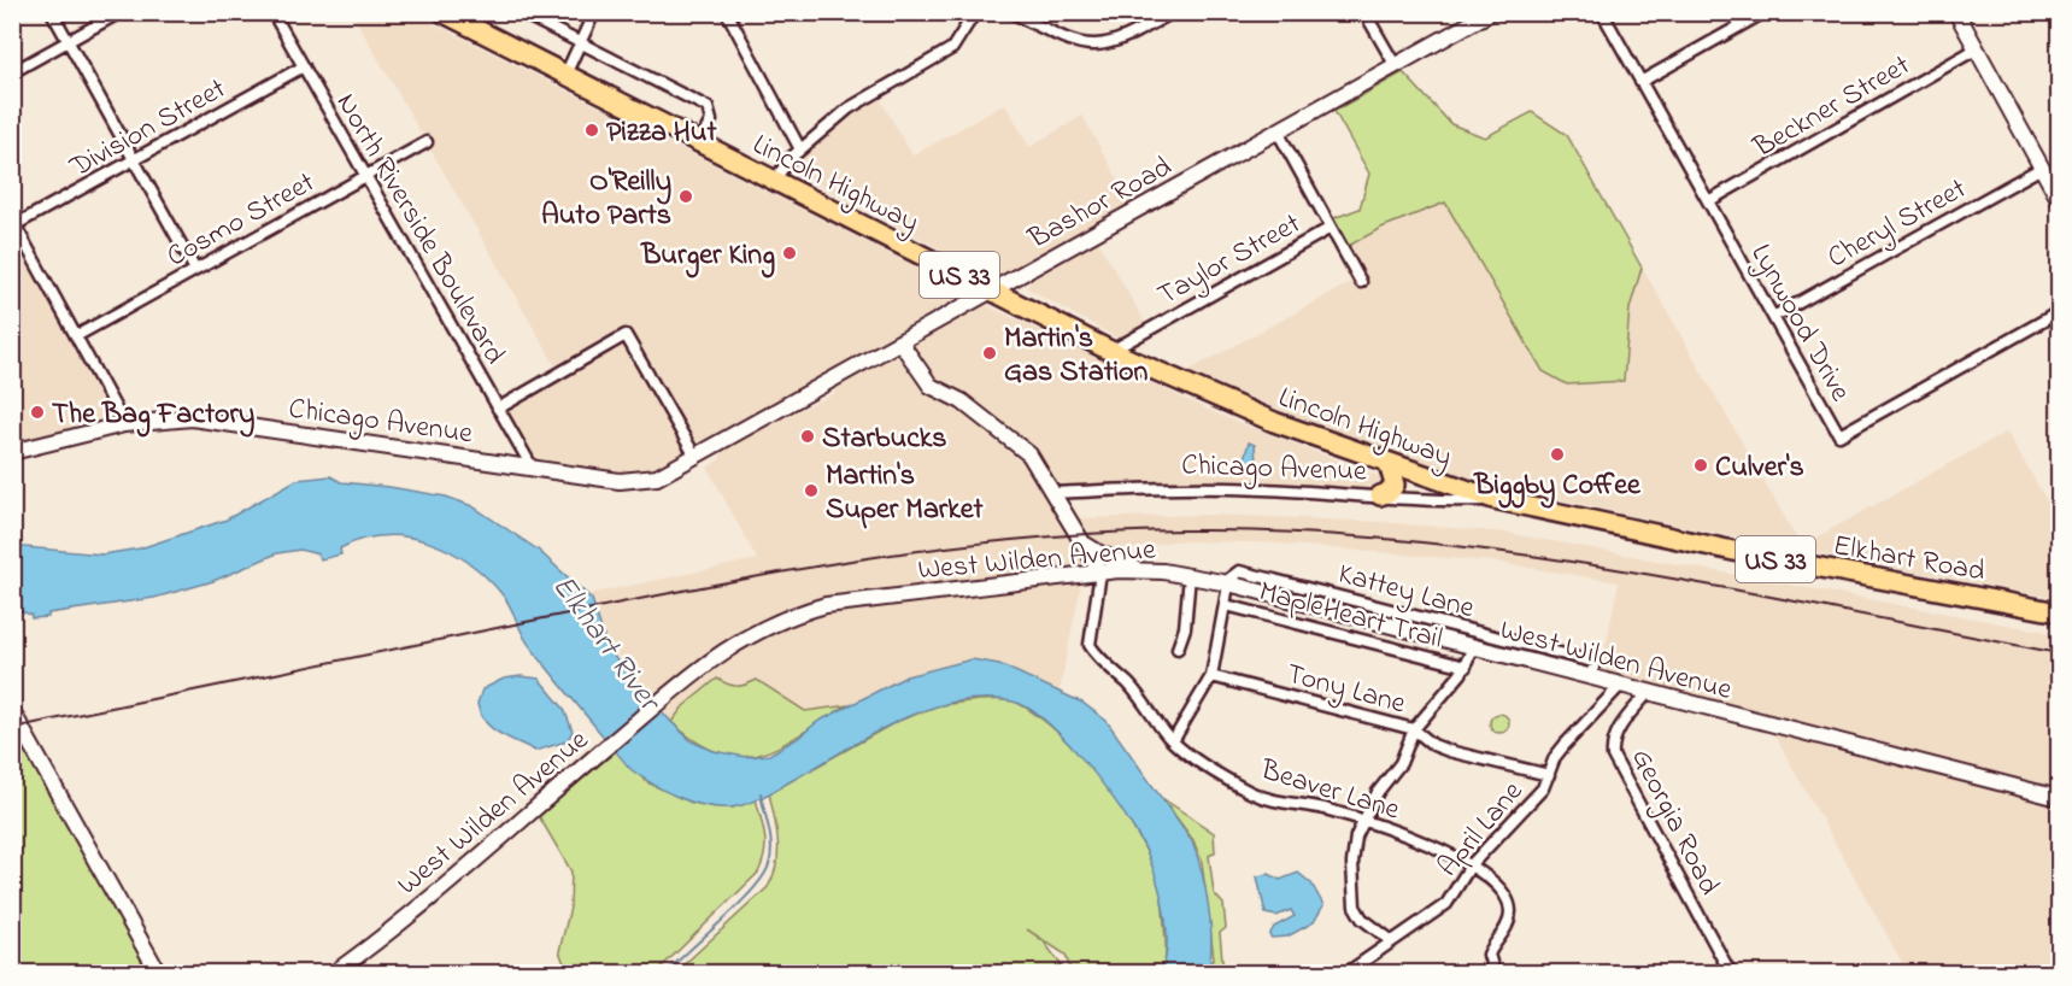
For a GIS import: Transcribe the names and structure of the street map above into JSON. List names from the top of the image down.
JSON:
{
  "streets": {
    "highway": ["Lincoln Highway", "US 33", "Elkhart Road"],
    "street": [
      "Beckner Street",
      "Division Street",
      "Bashor Road",
      "Cosmo Street",
      "Cheryl Street",
      "North Riverside Boulevard",
      "Taylor Street",
      "Lynwood Drive",
      "Chicago Avenue",
      "West Wilden Avenue",
      "Kattey Lane",
      "MapleHeart Trail",
      "Tony Lane",
      "Beaver Lane",
      "Georgia Road",
      "April Lane"
    ]
  },
  "crossings": [
    ["Beckner Street", "Lynwood Drive"],
    ["Division Street", "North Riverside Boulevard"],
    ["Lincoln Highway", "Bashor Road"],
    ["Lincoln Highway", "Taylor Street"],
    ["Lincoln Highway", "Chicago Avenue"],
    ["Lincoln Highway", "Elkhart Road"],
    ["Bashor Road", "Chicago Avenue"],
    ["Cosmo Street", "North Riverside Boulevard"],
    ["Cheryl Street", "Lynwood Drive"],
    ["North Riverside Boulevard", "Chicago Avenue"],
    ["Chicago Avenue", "Elkhart Road"],
    ["West Wilden Avenue", "Kattey Lane"],
    ["West Wilden Avenue", "Beaver Lane"],
    ["West Wilden Avenue", "Georgia Road"],
    ["West Wilden Avenue", "April Lane"],
    ["Tony Lane", "April Lane"],
    ["Beaver Lane", "April Lane"]
  ],
  "water": ["Elkhart River"],
  "places": [
    "Pizza Hut",
    "O'Reilly Auto Parts",
    "Burger King",
    "Martin's Gas Station",
    "The Bag Factory",
    "Starbucks",
    "Biggby Coffee",
    "Culver's",
    "Martin's Super Market"
  ]
}
